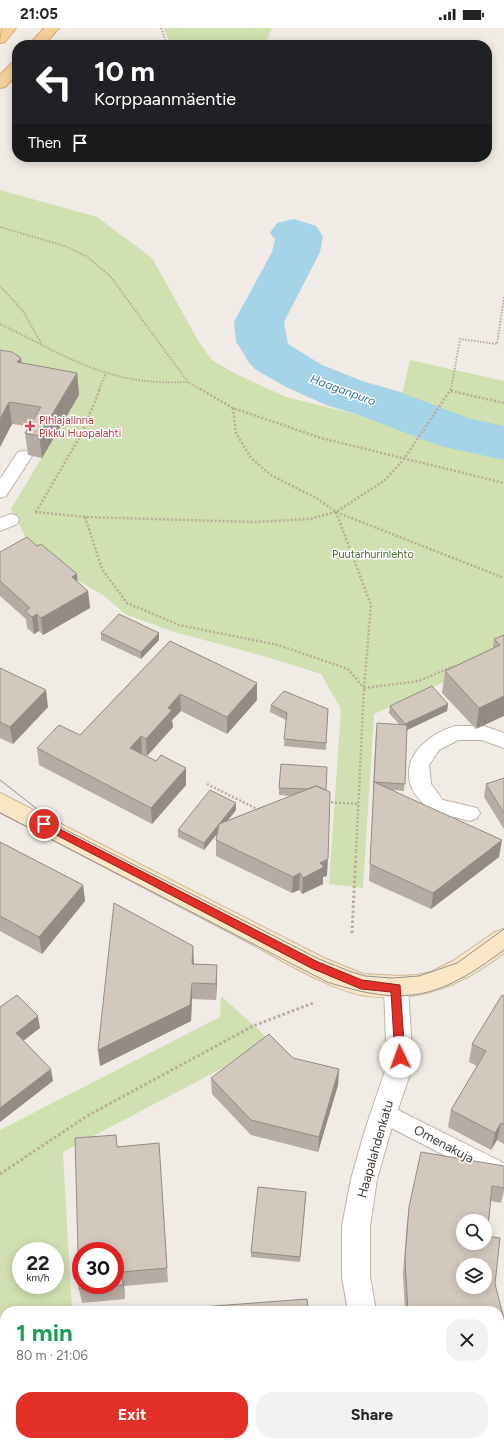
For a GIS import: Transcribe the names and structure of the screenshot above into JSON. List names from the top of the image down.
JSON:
{
  "streets": {
    "street": ["Haapalahdenkatu"],
    "lane": ["Omenakuja"]
  },
  "crossings": [
    ["Omenakuja", "Haapalahdenkatu"]
  ],
  "water": ["Haaganpuro"],
  "parks": ["Puutarhurinlehto"],
  "places": {
    "health": ["Pihlajalinna Pikku Huopalahti"]
  },
  "page": {
    "status": "21:05",
    "turn": ["10 m", "Korppaanmäentie"],
    "then": "Then",
    "speed": "22 km/h",
    "limit": "30",
    "heading": ["1 min", "80 m · 21:06"],
    "buttons": ["Exit", "Share"]
  }
}
